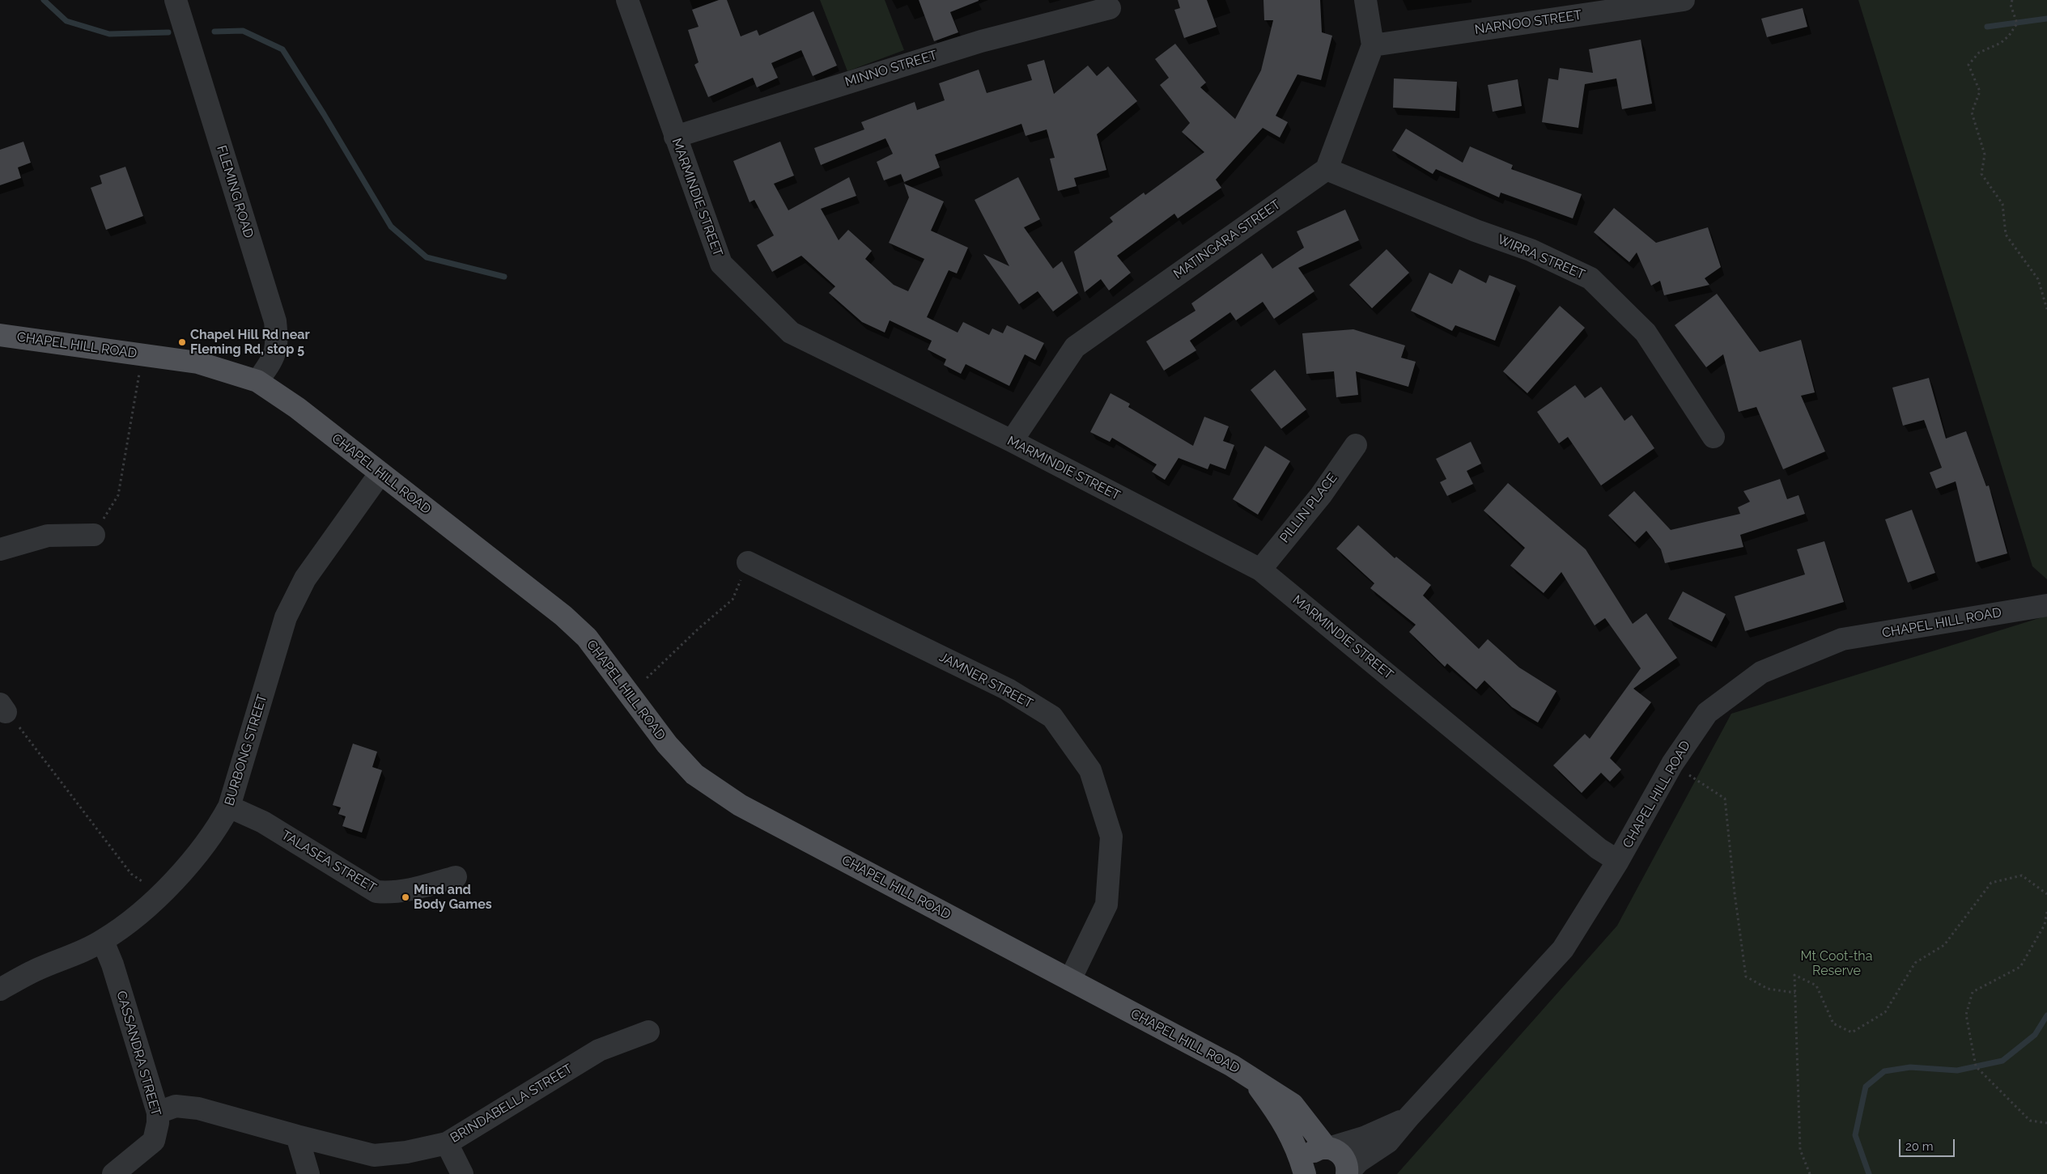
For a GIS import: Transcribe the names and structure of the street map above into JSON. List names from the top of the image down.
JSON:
{
  "streets": {
    "main road": ["CHAPEL HILL ROAD"],
    "street": [
      "NARNOO STREET",
      "MINNO STREET",
      "FLEMING ROAD",
      "MARMINDIE STREET",
      "MATINGARA STREET",
      "WIRRA STREET",
      "PILLIN PLACE",
      "JAMNER STREET",
      "BURBONG STREET",
      "TALASEA STREET",
      "CASSANDRA STREET",
      "BRINDABELLA STREET"
    ]
  },
  "crossings": [
    ["MINNO STREET", "MARMINDIE STREET"],
    ["FLEMING ROAD", "CHAPEL HILL ROAD"],
    ["MARMINDIE STREET", "MATINGARA STREET"],
    ["MARMINDIE STREET", "CHAPEL HILL ROAD"],
    ["MARMINDIE STREET", "PILLIN PLACE"],
    ["MATINGARA STREET", "WIRRA STREET"],
    ["CHAPEL HILL ROAD", "JAMNER STREET"],
    ["CHAPEL HILL ROAD", "BURBONG STREET"],
    ["BURBONG STREET", "TALASEA STREET"],
    ["BURBONG STREET", "CASSANDRA STREET"],
    ["CASSANDRA STREET", "BRINDABELLA STREET"]
  ],
  "parks": ["Mt Coot-tha Reserve"],
  "places": ["Chapel Hill Rd near Fleming Rd, stop 5", "Mind and Body Games"],
  "scale_bar": "20 m"
}
